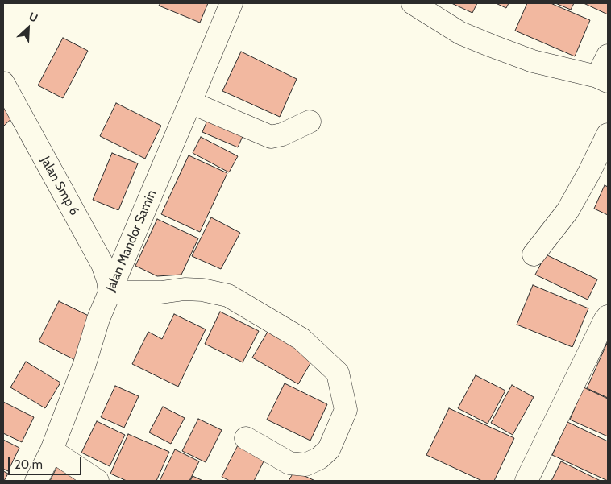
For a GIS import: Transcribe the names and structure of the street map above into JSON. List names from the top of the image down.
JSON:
{
  "streets": {
    "street": ["Jalan Smp 6", "Jalan Mandor Samin"]
  },
  "crossings": [
    ["Jalan Smp 6", "Jalan Mandor Samin"]
  ],
  "scale_bar": "20 m",
  "north": "top right"
}
